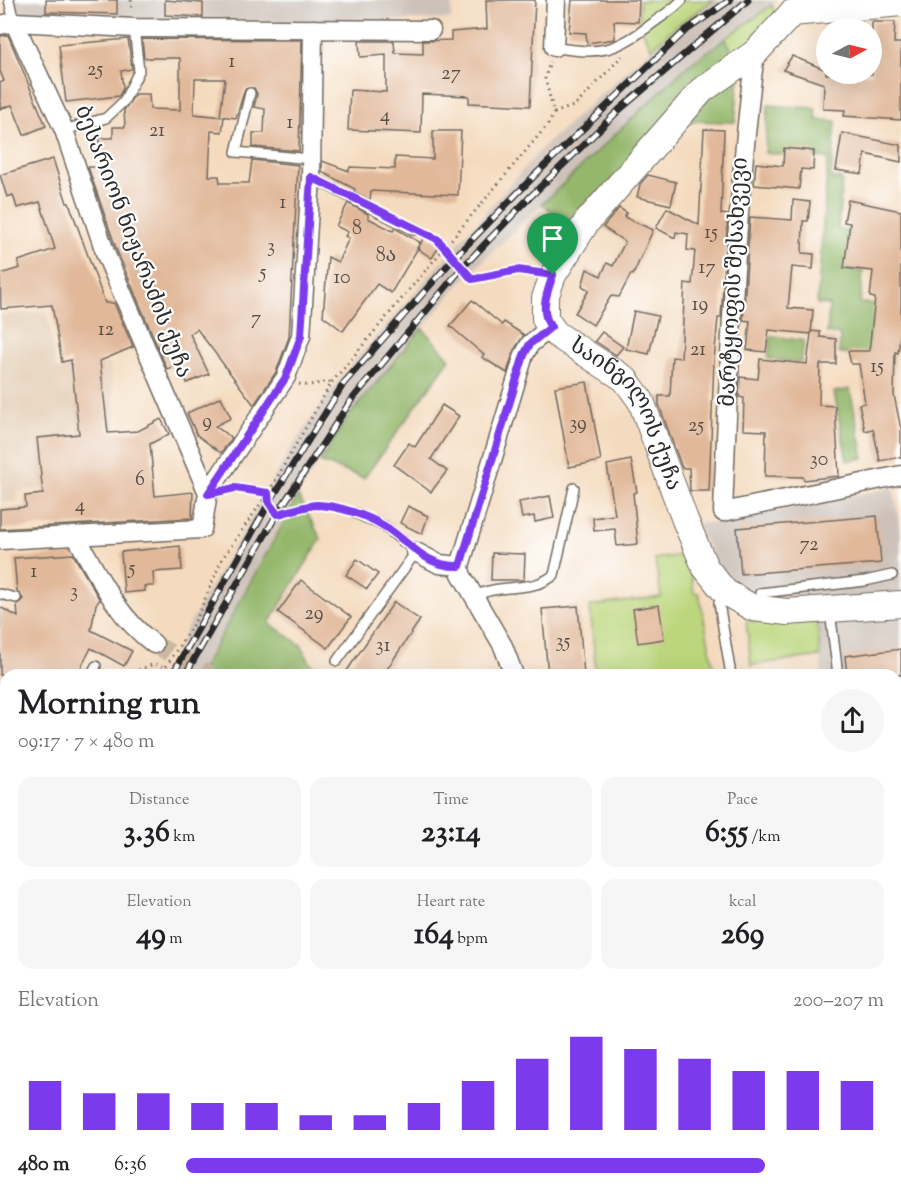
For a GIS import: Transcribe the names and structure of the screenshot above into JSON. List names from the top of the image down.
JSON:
{
  "streets": {
    "street": ["ბესარიონ ნიჟარაძის ქუჩა", "მარტყოფის შესახვევი", "საინგილოს ქუჩა"]
  },
  "crossings": [
    ["მარტყოფის შესახვევი", "საინგილოს ქუჩა"]
  ],
  "house_numbers": [
    "1",
    "25",
    "27",
    "4",
    "1",
    "21",
    "1",
    "8",
    "15",
    "3",
    "8ა",
    "17",
    "5",
    "10",
    "19",
    "7",
    "12",
    "21",
    "15",
    "9",
    "39",
    "25",
    "30",
    "6",
    "4",
    "72",
    "5",
    "1",
    "3",
    "29",
    "35",
    "31"
  ],
  "north": "right",
  "page": {
    "heading": ["Morning run", "09:17 · 7 × 480 m"],
    "stats": [
      ["Distance", "3.36 km"],
      ["Time", "23:14"],
      ["Pace", "6:55 /km"],
      ["Elevation", "49 m"],
      ["Heart rate", "164 bpm"],
      ["kcal", "269"]
    ],
    "chart": ["Elevation", "200–207 m"],
    "list": [
      {
        "name": "480 m",
        "note": "6:36"
      }
    ]
  }
}
